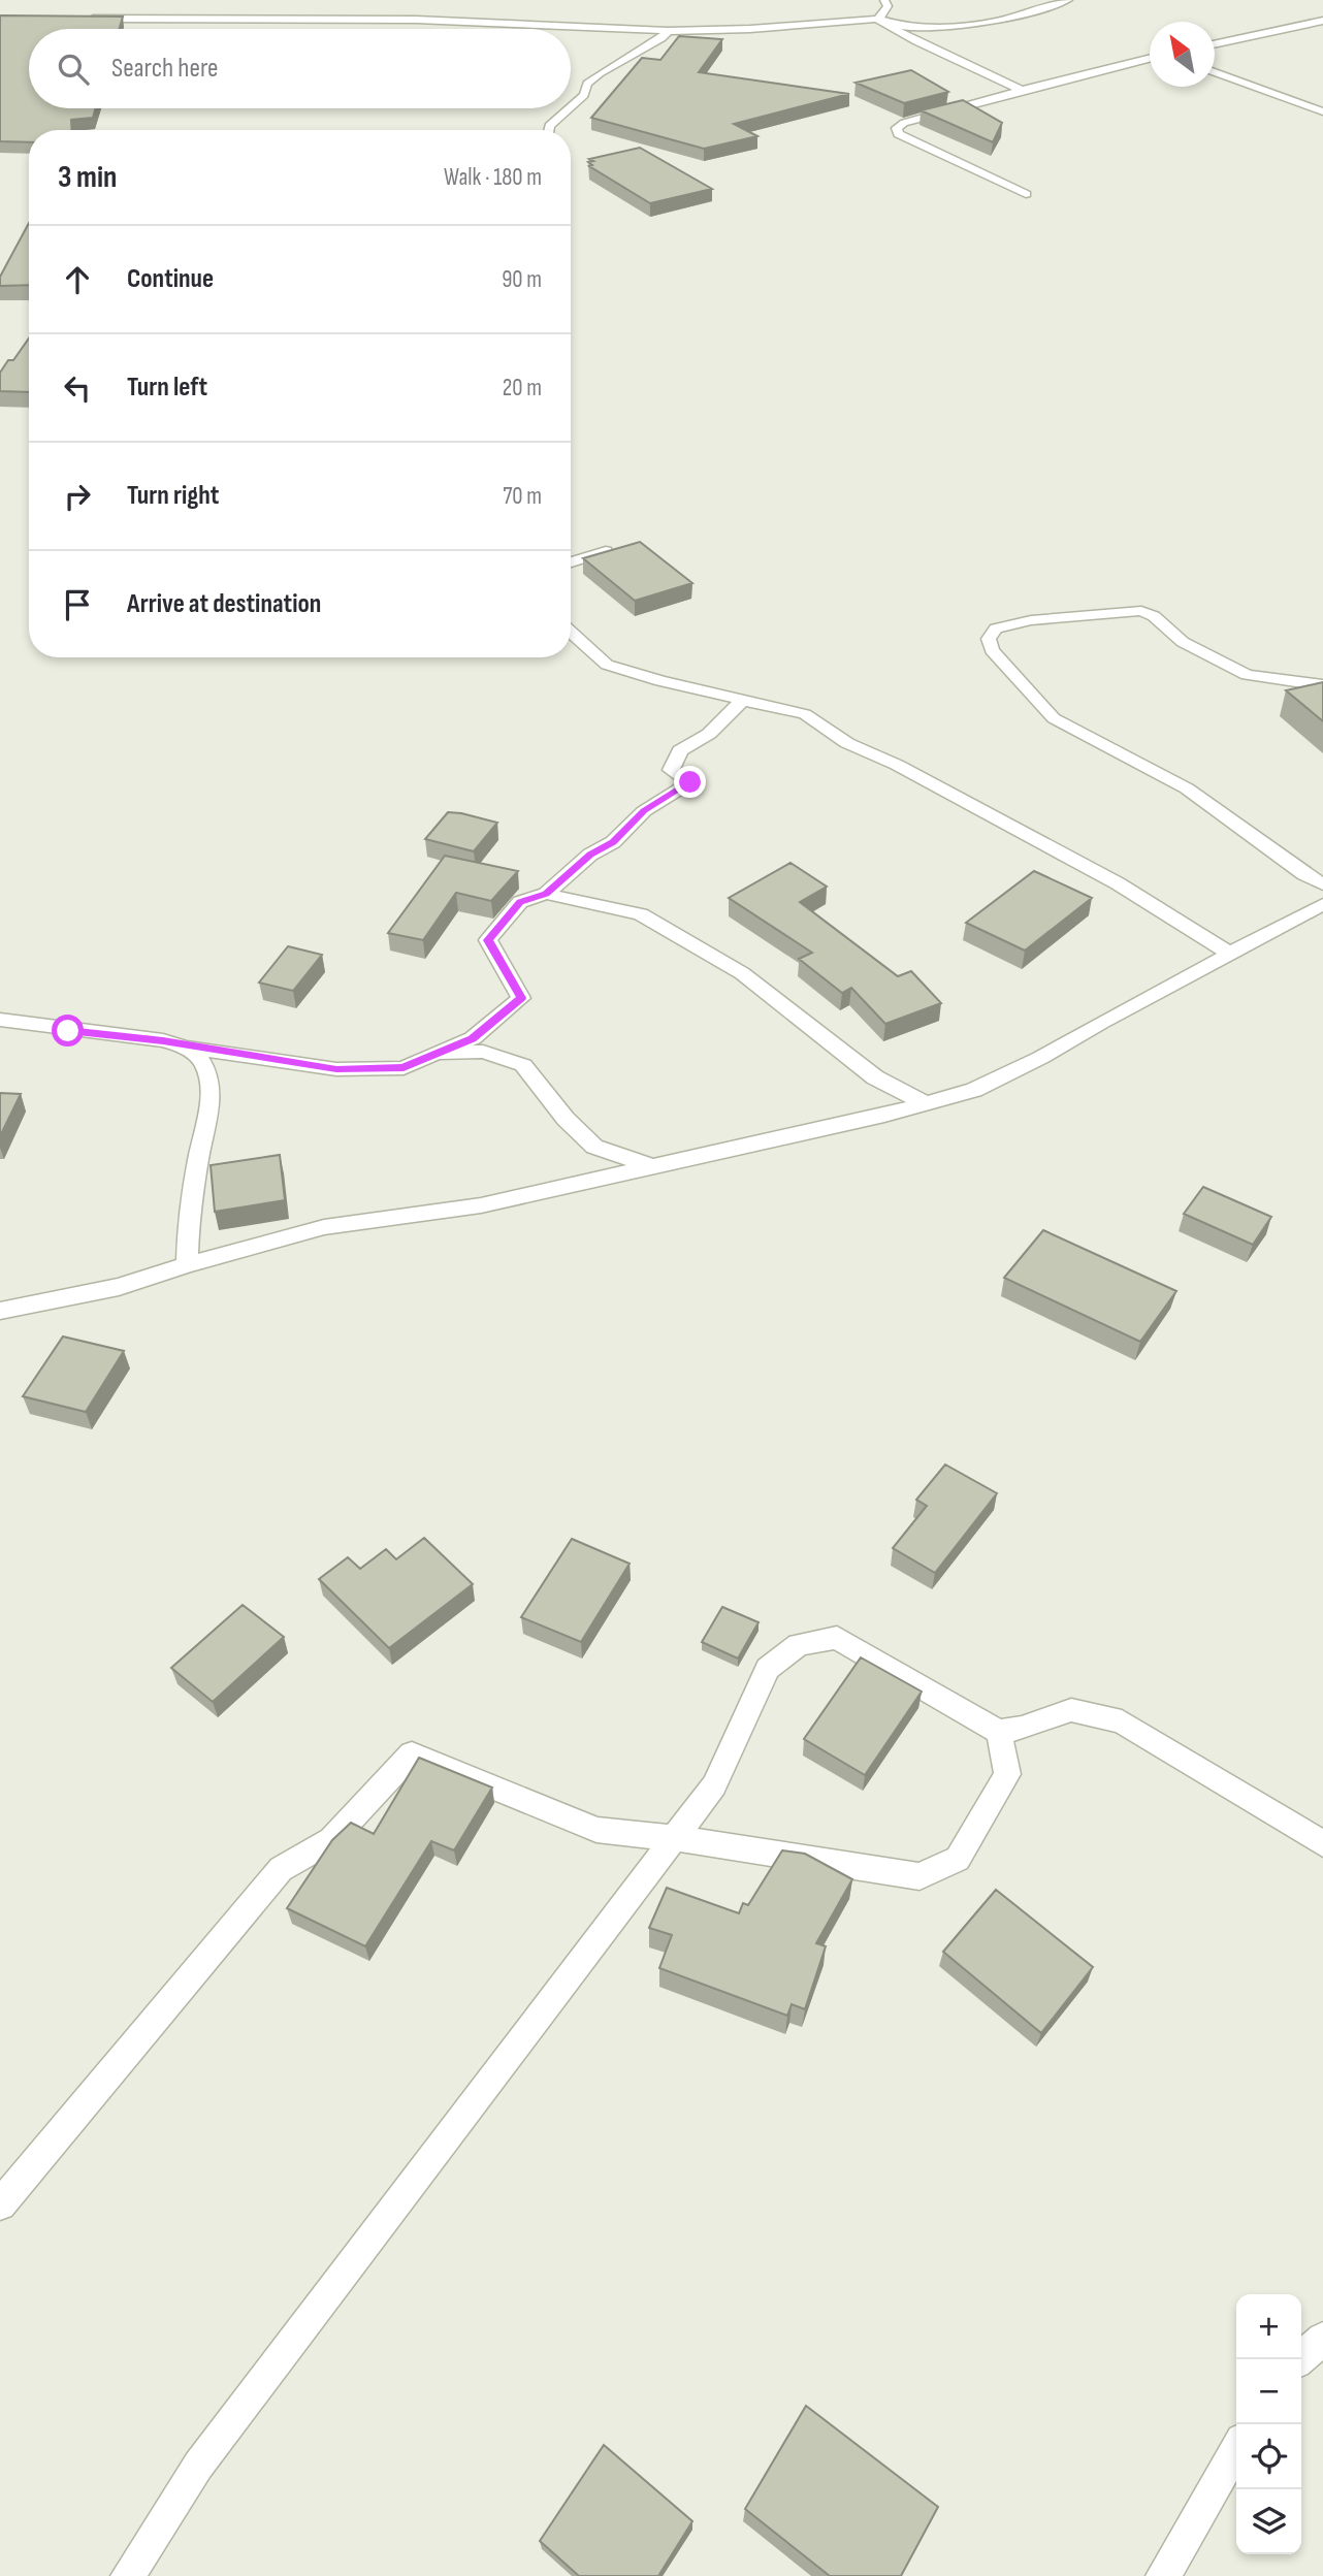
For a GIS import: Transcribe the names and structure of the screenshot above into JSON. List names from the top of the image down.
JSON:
{
  "north": "top left",
  "page": {
    "search": "Search here",
    "heading": ["3 min", "Walk · 180 m"],
    "list": [
      ["Continue", "90 m"],
      ["Turn left", "20 m"],
      ["Turn right", "70 m"],
      "Arrive at destination"
    ],
    "map_buttons": ["+", "−"]
  }
}
